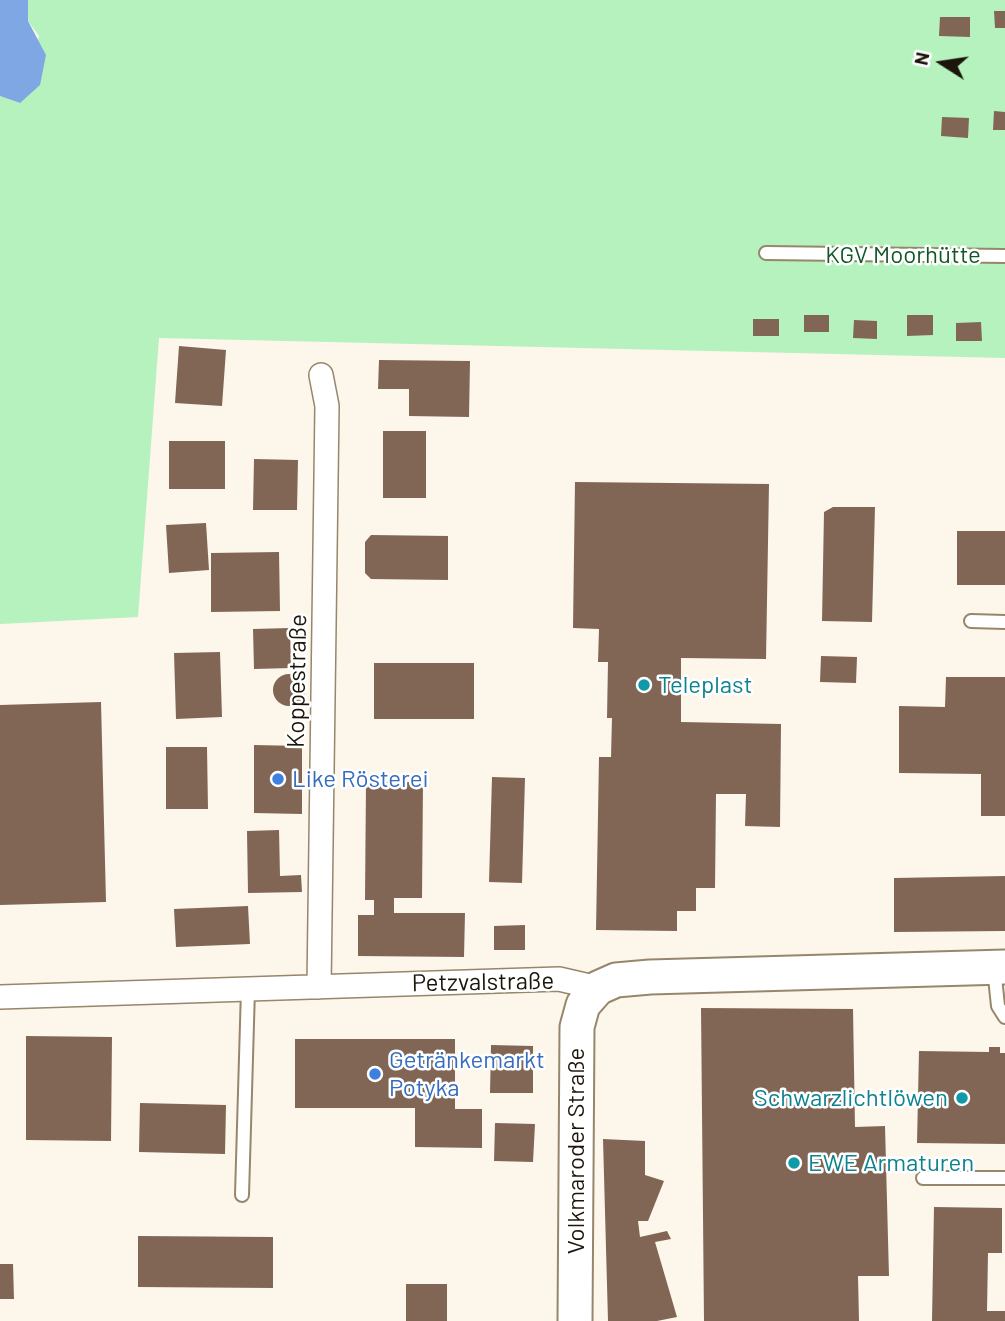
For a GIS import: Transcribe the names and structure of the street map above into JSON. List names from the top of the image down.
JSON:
{
  "streets": {
    "street": ["Koppestraße", "Petzvalstraße", "Volkmaroder Straße"]
  },
  "crossings": [
    ["Koppestraße", "Petzvalstraße"],
    ["Petzvalstraße", "Volkmaroder Straße"]
  ],
  "parks": ["KGV Moorhütte"],
  "places": [
    "Teleplast",
    "Like Rösterei",
    "Getränkemarkt Potyka",
    "Schwarzlichtlöwen",
    "EWE Armaturen"
  ],
  "north": "left"
}
